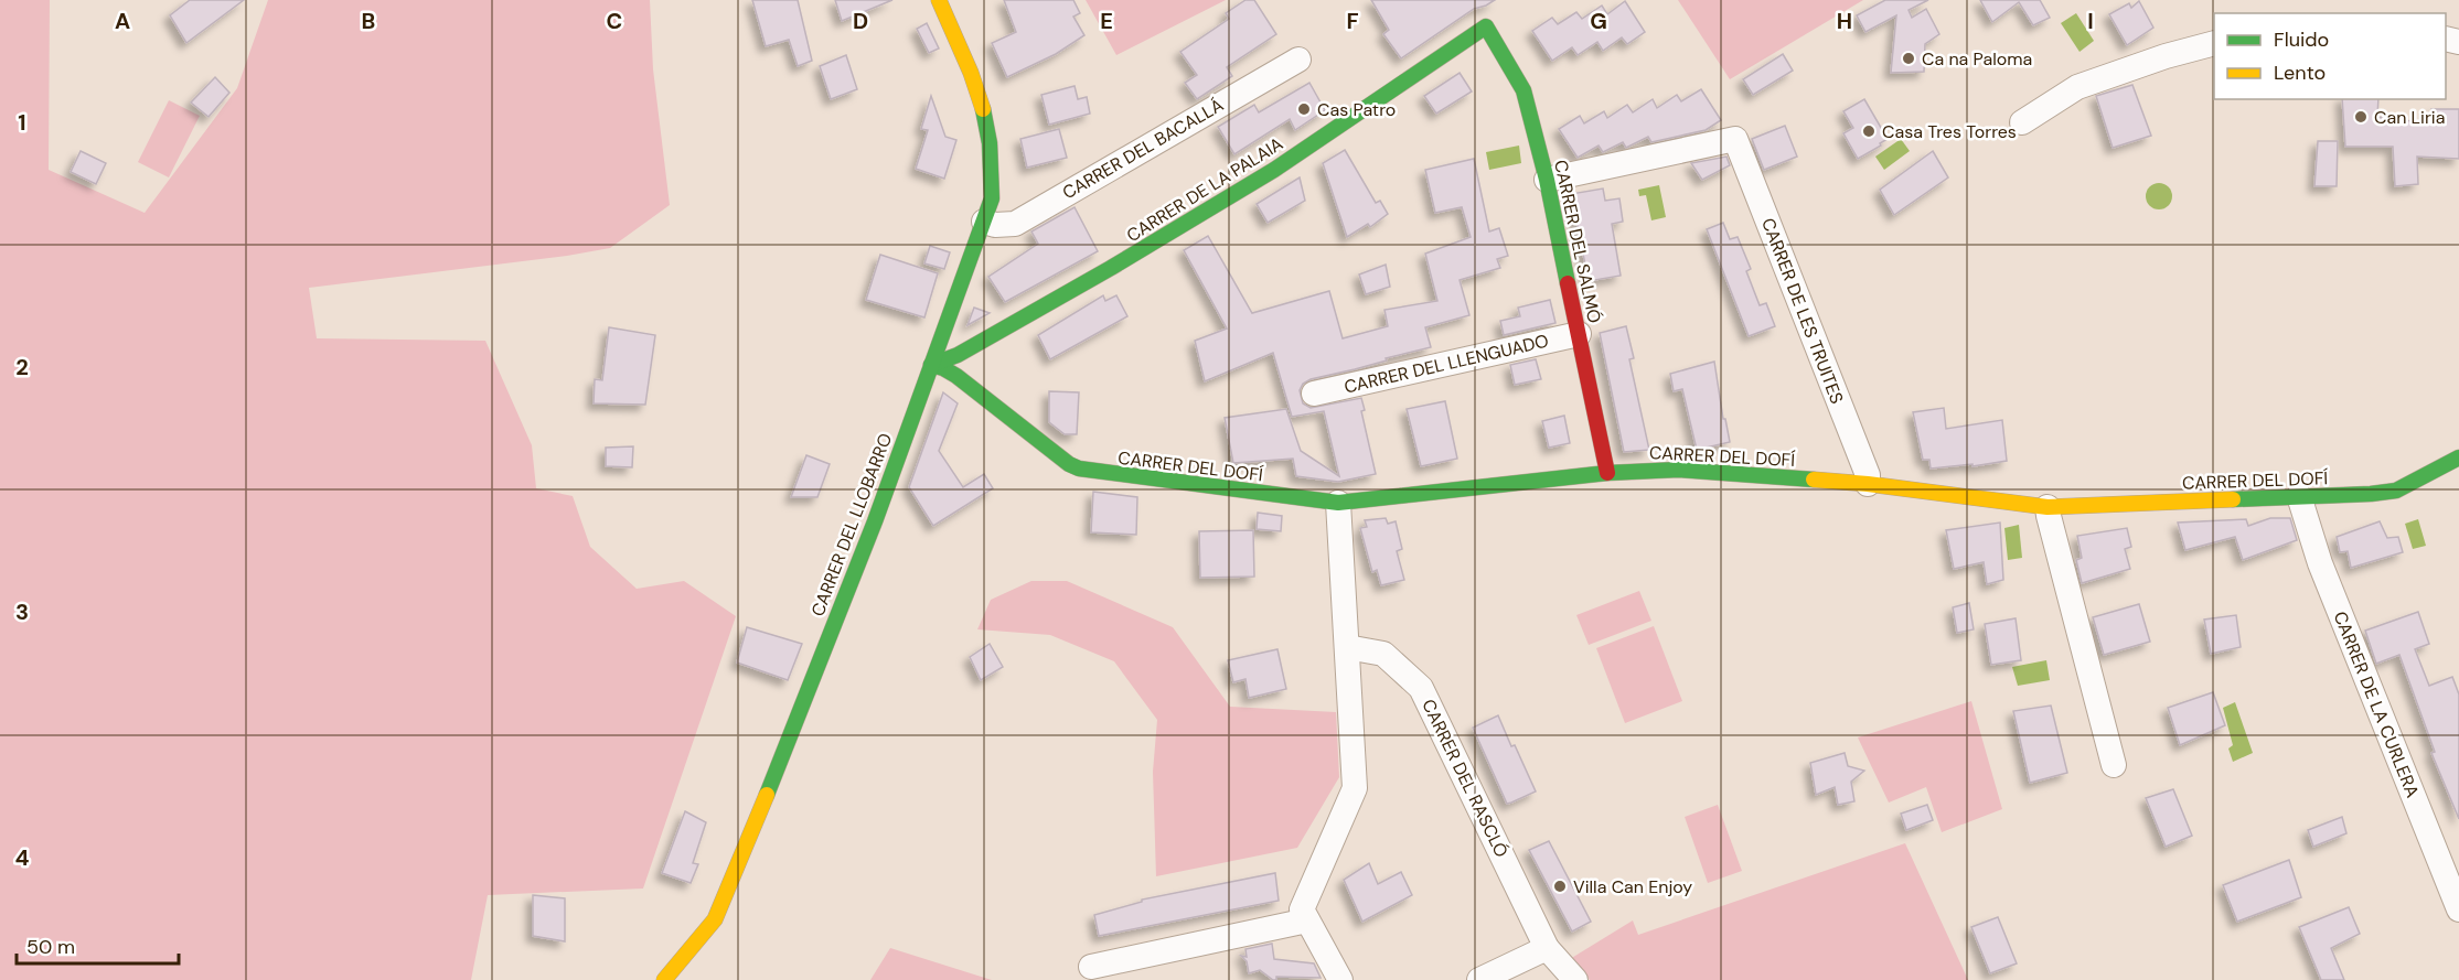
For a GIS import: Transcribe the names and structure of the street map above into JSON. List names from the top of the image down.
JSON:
{
  "streets": {
    "street": [
      "CARRER DEL BACALLÁ",
      "CARRER DE LA PALAIA",
      "CARRER DEL SALMÓ",
      "CARRER DE LES TRUITES",
      "CARRER DEL LLENGUADO",
      "CARRER DEL DOFÍ",
      "CARRER DEL LLOBARRO",
      "CARRER DE LA CURLERA",
      "CARRER DEL RASCLÓ"
    ]
  },
  "crossings": [
    ["CARRER DEL BACALLÁ", "CARRER DEL LLOBARRO"],
    ["CARRER DE LA PALAIA", "CARRER DEL SALMÓ"],
    ["CARRER DE LA PALAIA", "CARRER DEL DOFÍ"],
    ["CARRER DE LA PALAIA", "CARRER DEL LLOBARRO"],
    ["CARRER DEL SALMÓ", "CARRER DE LES TRUITES"],
    ["CARRER DEL SALMÓ", "CARRER DEL LLENGUADO"],
    ["CARRER DEL SALMÓ", "CARRER DEL DOFÍ"],
    ["CARRER DE LES TRUITES", "CARRER DEL DOFÍ"],
    ["CARRER DEL DOFÍ", "CARRER DEL LLOBARRO"],
    ["CARRER DEL DOFÍ", "CARRER DE LA CURLERA"]
  ],
  "places": [
    "Ca na Paloma",
    "Cas Patro",
    "Can Liria",
    "Casa Tres Torres",
    "Villa Can Enjoy"
  ],
  "legend": ["Fluido", "Lento"],
  "scale_bar": "50 m",
  "grid": {
    "columns": [
      "A",
      "B",
      "C",
      "D",
      "E",
      "F",
      "G",
      "H",
      "I"
    ],
    "rows": [
      "1",
      "2",
      "3",
      "4"
    ]
  }
}
